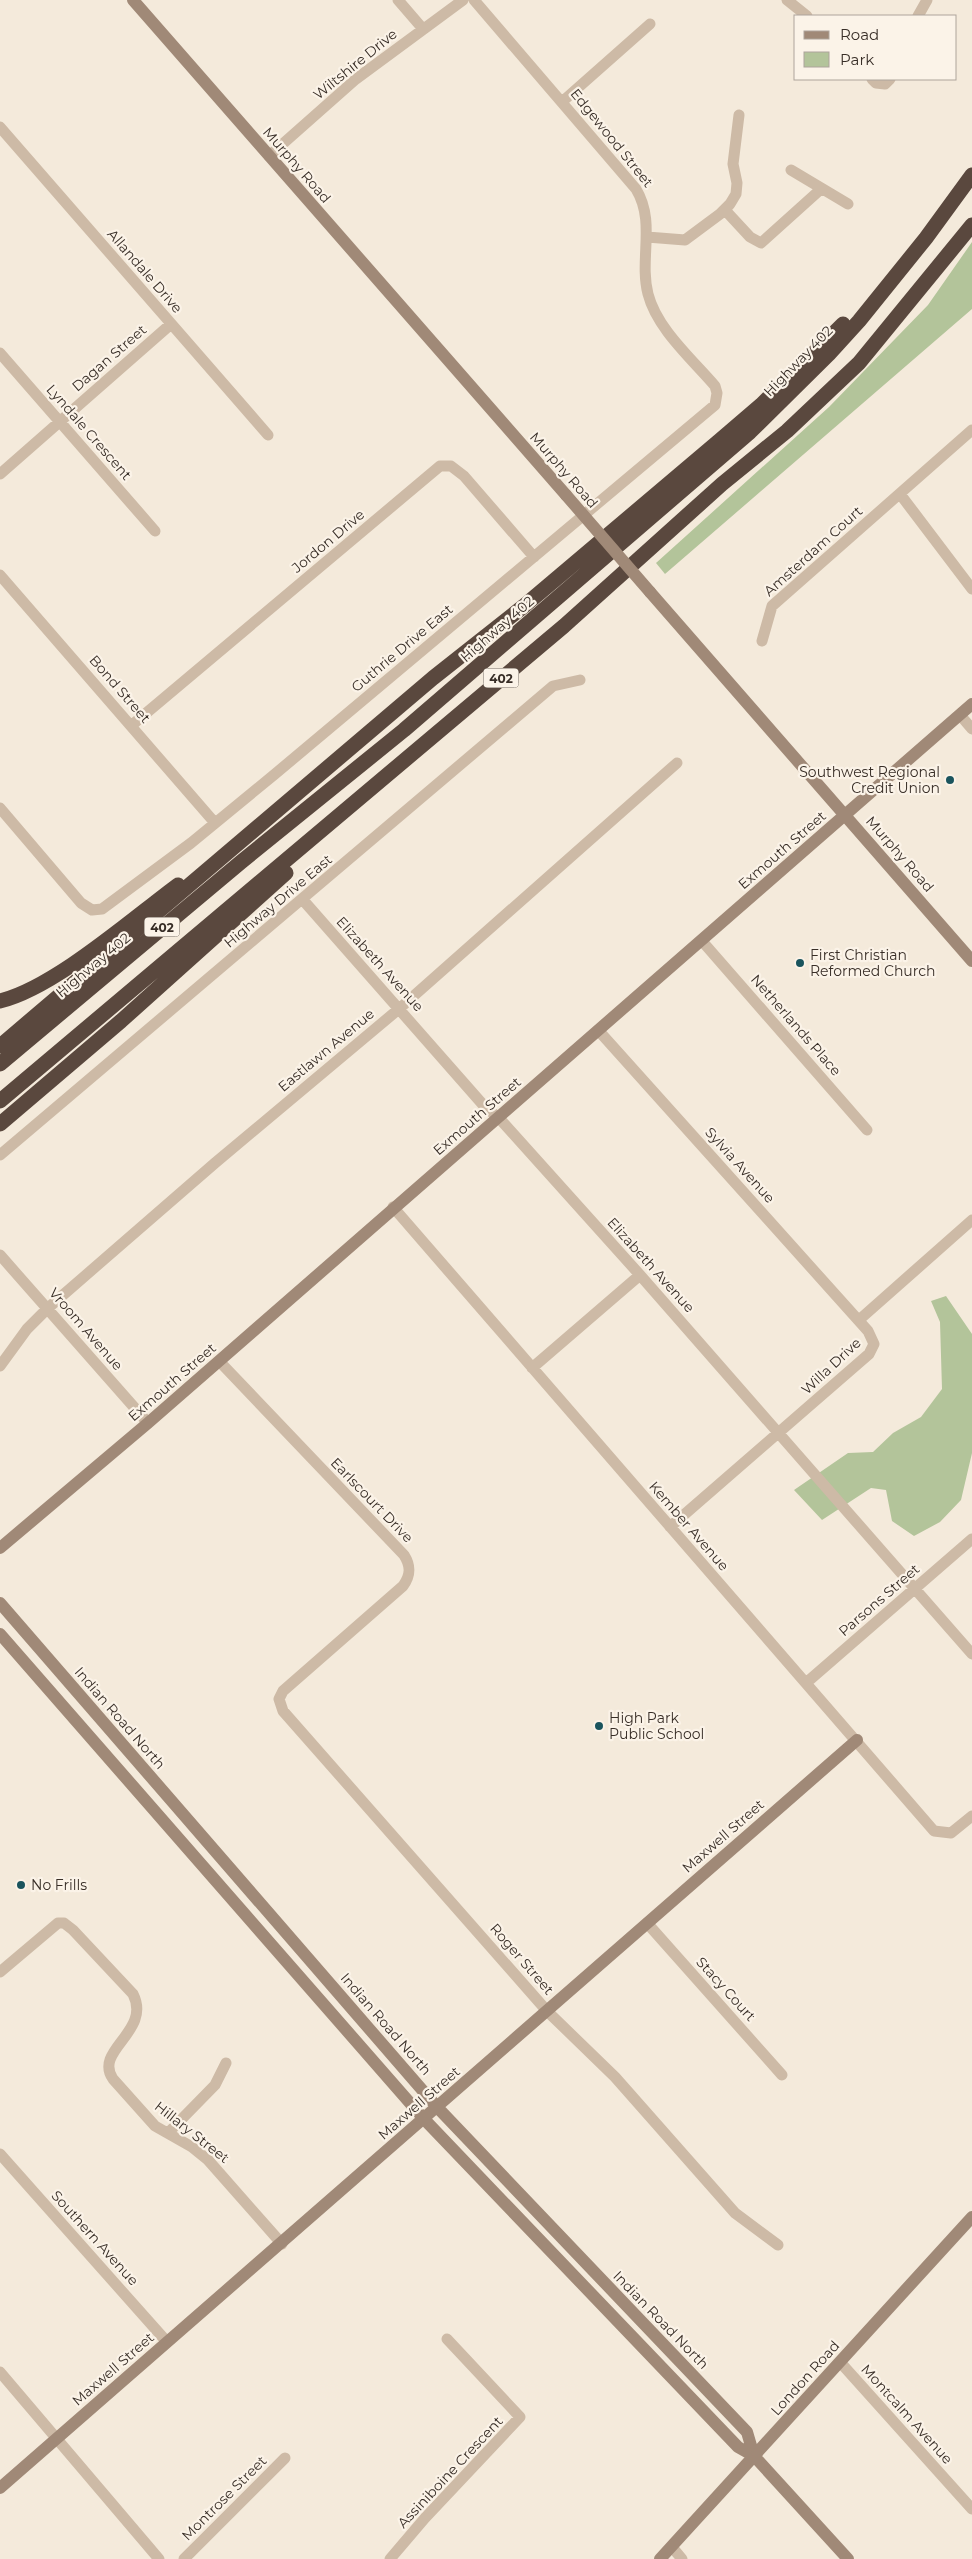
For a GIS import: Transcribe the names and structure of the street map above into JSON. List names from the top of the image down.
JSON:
{
  "streets": {
    "highway": ["Highway 402", "402"],
    "main road": [
      "Murphy Road",
      "Exmouth Street",
      "Indian Road North",
      "Maxwell Street",
      "London Road"
    ],
    "street": [
      "Wiltshire Drive",
      "Edgewood Street",
      "Allandale Drive",
      "Dagan Street",
      "Lyndale Crescent",
      "Jordon Drive",
      "Amsterdam Court",
      "Guthrie Drive East",
      "Bond Street",
      "Highway Drive East",
      "Elizabeth Avenue",
      "Netherlands Place",
      "Eastlawn Avenue",
      "Sylvia Avenue",
      "Vroom Avenue",
      "Willa Drive",
      "Earlscourt Drive",
      "Kember Avenue",
      "Parsons Street",
      "Roger Street",
      "Stacy Court",
      "Hillary Street",
      "Southern Avenue",
      "Montcalm Avenue",
      "Assiniboine Crescent",
      "Montrose Street"
    ]
  },
  "crossings": [
    ["Wiltshire Drive", "Murphy Road"],
    ["Edgewood Street", "Guthrie Drive East"],
    ["Murphy Road", "Exmouth Street"],
    ["Allandale Drive", "Dagan Street"],
    ["Dagan Street", "Lyndale Crescent"],
    ["Jordon Drive", "Guthrie Drive East"],
    ["Jordon Drive", "Bond Street"],
    ["Guthrie Drive East", "Bond Street"],
    ["Exmouth Street", "Elizabeth Avenue"],
    ["Exmouth Street", "Netherlands Place"],
    ["Exmouth Street", "Sylvia Avenue"],
    ["Exmouth Street", "Vroom Avenue"],
    ["Exmouth Street", "Earlscourt Drive"],
    ["Exmouth Street", "Kember Avenue"],
    ["Highway Drive East", "Elizabeth Avenue"],
    ["Elizabeth Avenue", "Eastlawn Avenue"],
    ["Elizabeth Avenue", "Willa Drive"],
    ["Elizabeth Avenue", "Parsons Street"],
    ["Eastlawn Avenue", "Vroom Avenue"],
    ["Sylvia Avenue", "Willa Drive"],
    ["Willa Drive", "Kember Avenue"],
    ["Earlscourt Drive", "Roger Street"],
    ["Kember Avenue", "Parsons Street"],
    ["Kember Avenue", "Maxwell Street"],
    ["Indian Road North", "Maxwell Street"],
    ["Indian Road North", "London Road"],
    ["Maxwell Street", "Roger Street"],
    ["Maxwell Street", "Stacy Court"],
    ["Maxwell Street", "Hillary Street"],
    ["Maxwell Street", "Southern Avenue"],
    ["London Road", "Montcalm Avenue"]
  ],
  "places": [
    "Southwest Regional Credit Union",
    "First Christian Reformed Church",
    "High Park Public School",
    "No Frills"
  ],
  "legend": ["Road", "Park"]
}
